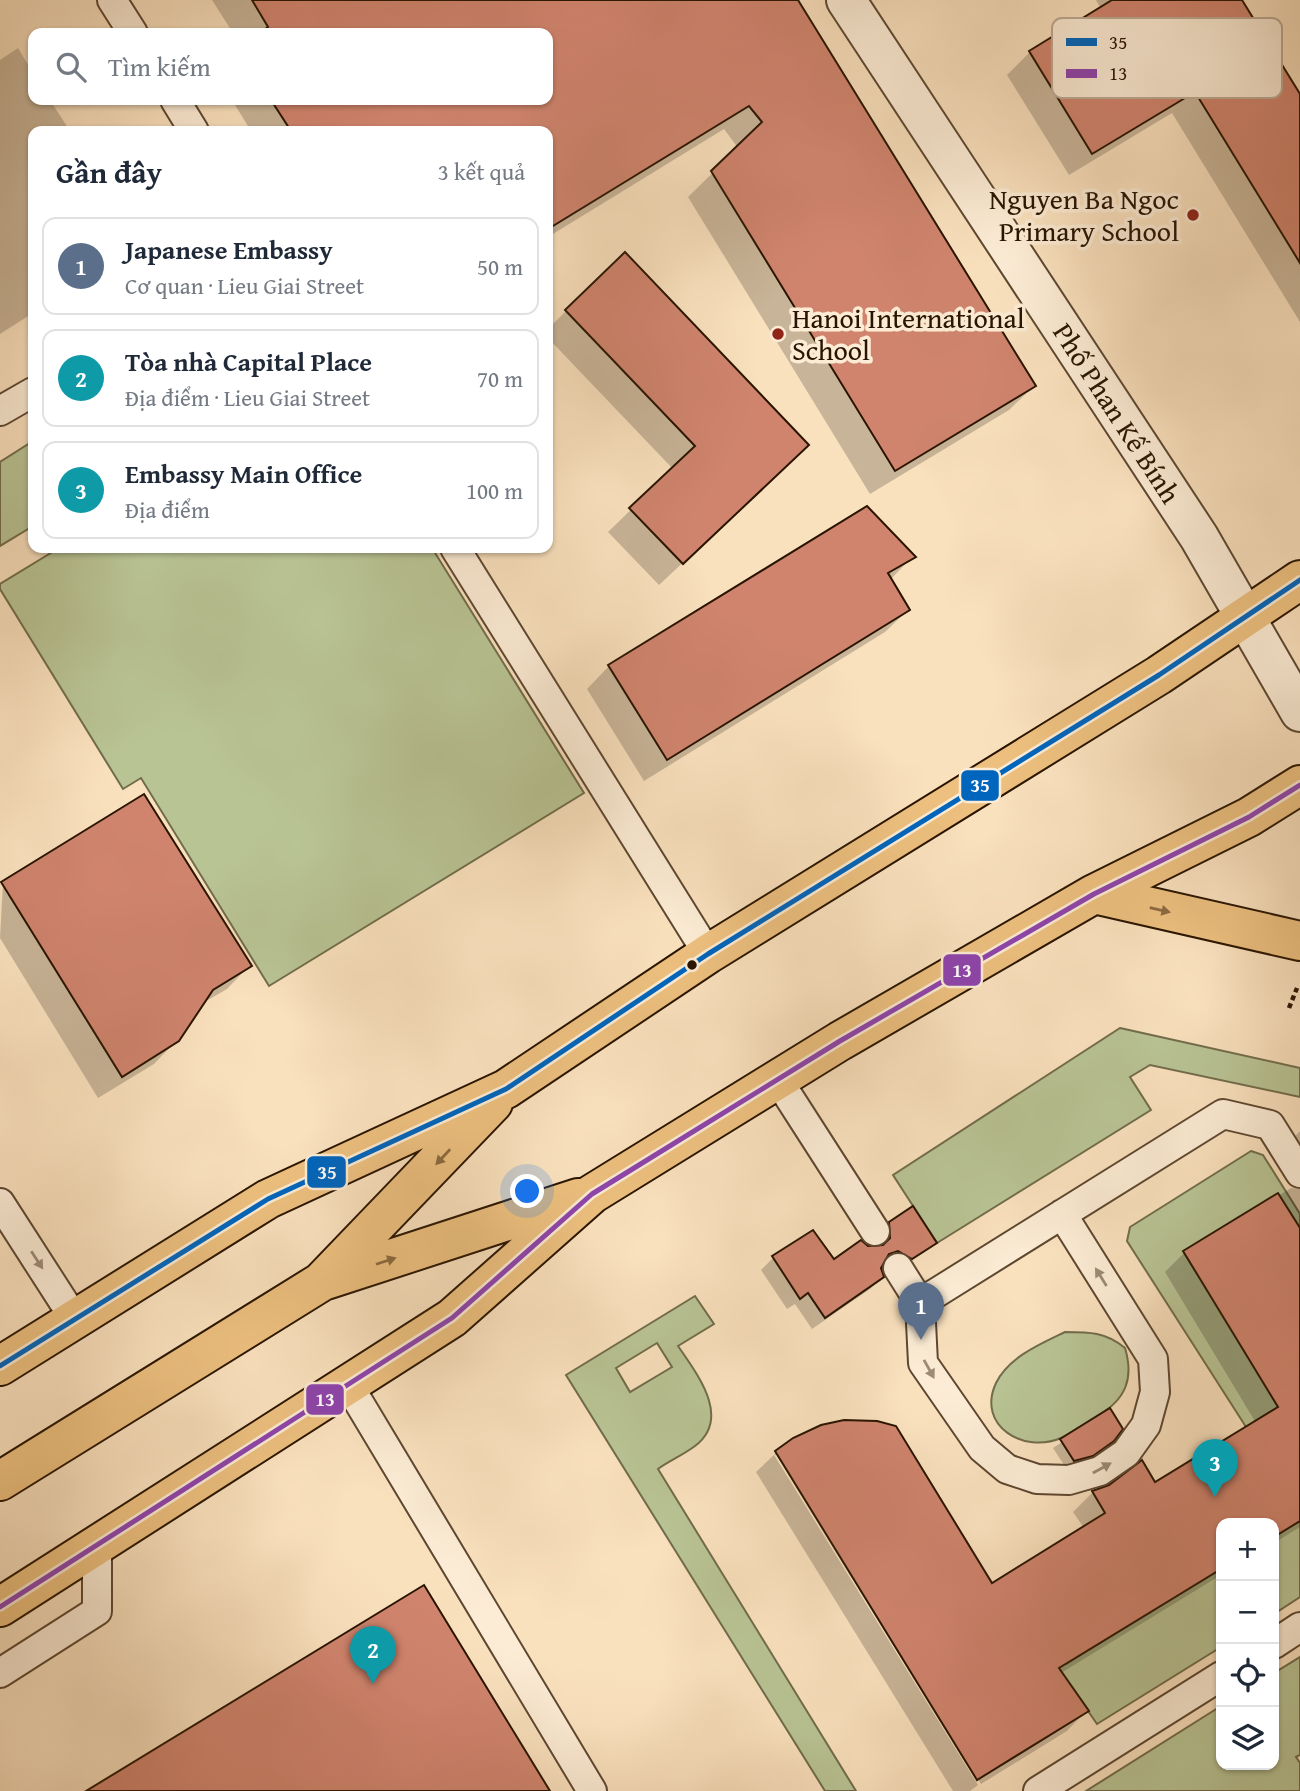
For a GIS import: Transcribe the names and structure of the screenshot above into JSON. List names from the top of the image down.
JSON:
{
  "streets": {
    "street": ["Phố Phan Kế Bính"]
  },
  "places": ["Nguyen Ba Ngoc Primary School", "Hanoi International School"],
  "lines": ["transit line 35", "transit line 13"],
  "legend": ["35", "13"],
  "page": {
    "search": "Tìm kiếm",
    "heading": ["Gần đây", "3 kết quả"],
    "list": [
      {
        "mark": "1",
        "name": "Japanese Embassy",
        "note": "Cơ quan · Lieu Giai Street",
        "value": "50 m"
      },
      {
        "mark": "2",
        "name": "Tòa nhà Capital Place",
        "note": "Địa điểm · Lieu Giai Street",
        "value": "70 m"
      },
      {
        "mark": "3",
        "name": "Embassy Main Office",
        "note": "Địa điểm",
        "value": "100 m"
      }
    ],
    "pins": ["1", "3", "2"],
    "map_buttons": ["+", "−"]
  }
}
